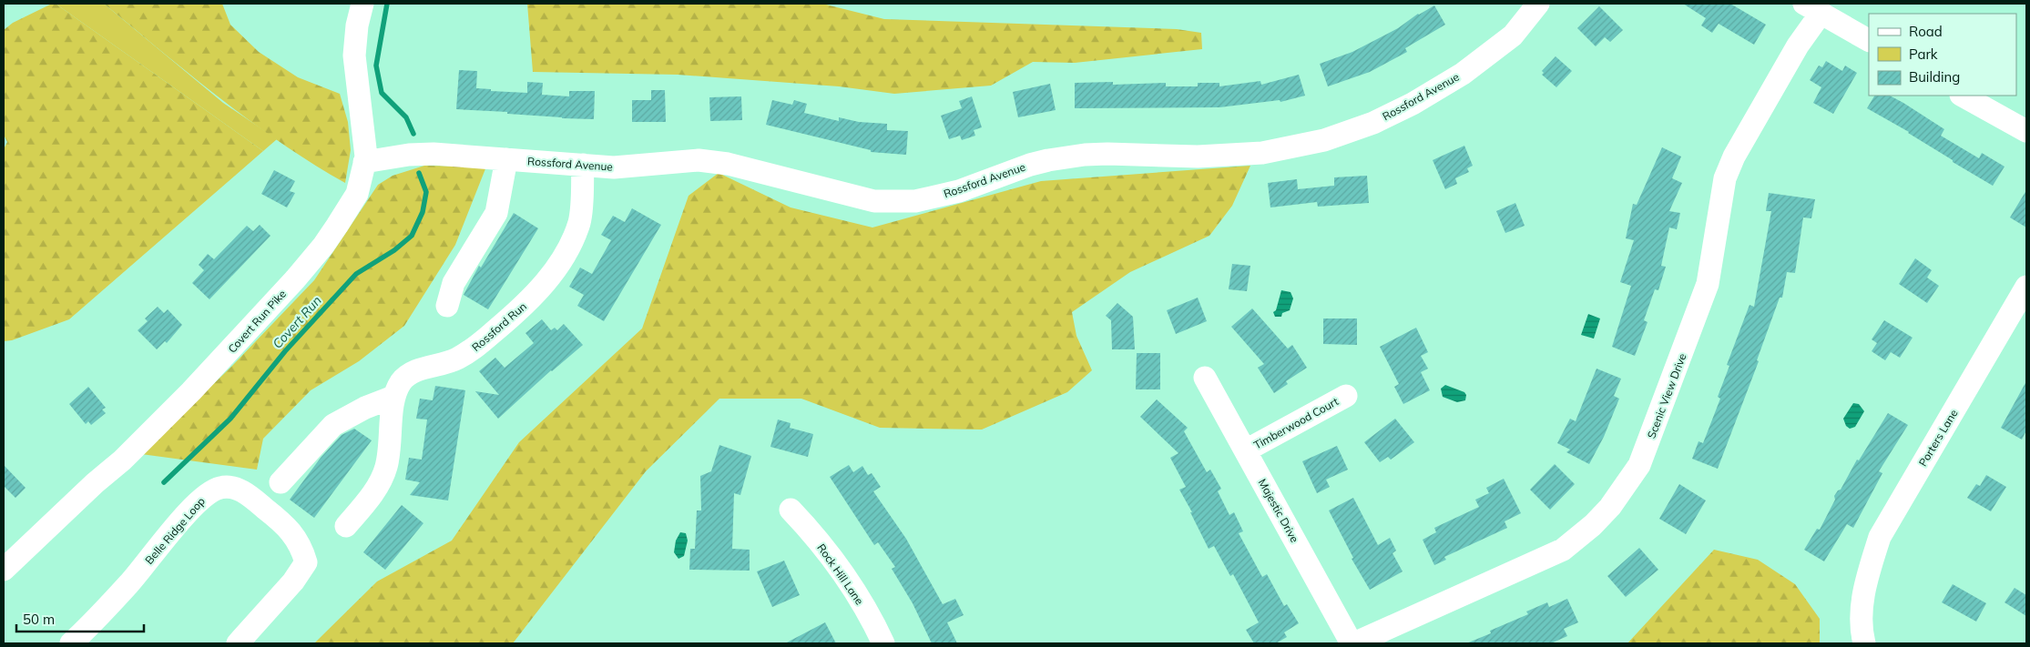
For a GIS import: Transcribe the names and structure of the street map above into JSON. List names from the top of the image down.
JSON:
{
  "streets": {
    "street": [
      "Rossford Avenue",
      "Covert Run Pike",
      "Rossford Run",
      "Scenic View Drive",
      "Timberwood Court",
      "Porters Lane",
      "Majestic Drive",
      "Belle Ridge Loop",
      "Rock Hill Lane"
    ]
  },
  "crossings": [
    ["Rossford Avenue", "Covert Run Pike"],
    ["Rossford Avenue", "Rossford Run"],
    ["Scenic View Drive", "Majestic Drive"],
    ["Timberwood Court", "Majestic Drive"]
  ],
  "water": ["Covert Run"],
  "legend": ["Road", "Park", "Building"],
  "scale_bar": "50 m"
}
